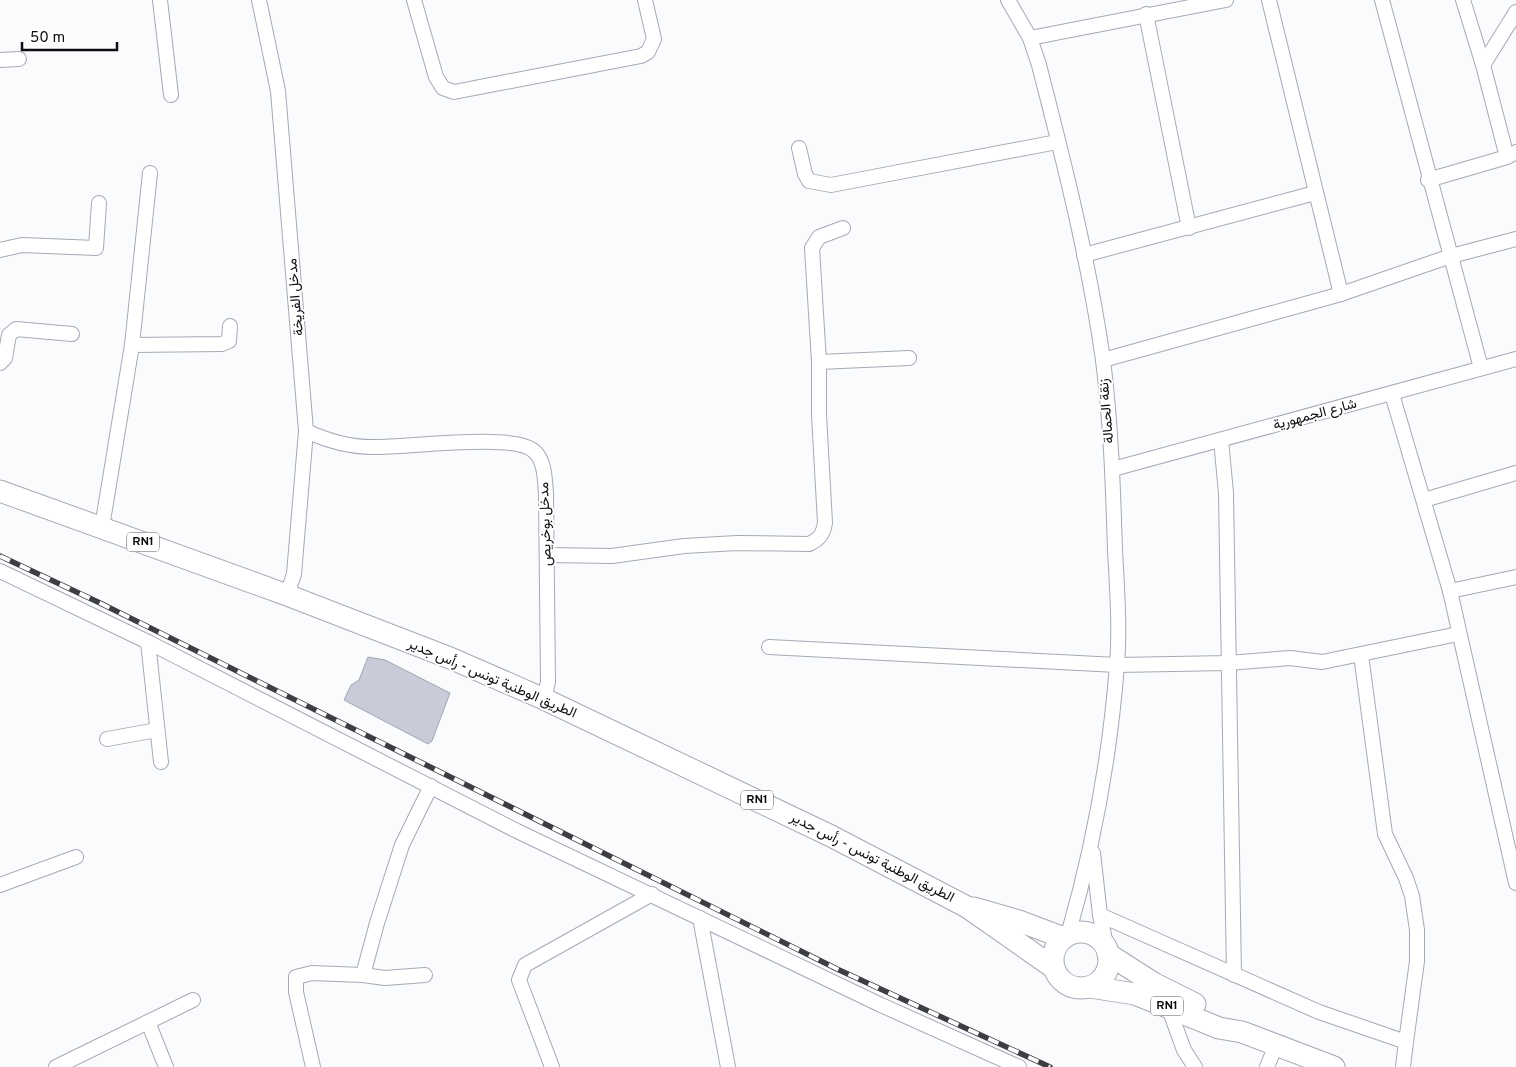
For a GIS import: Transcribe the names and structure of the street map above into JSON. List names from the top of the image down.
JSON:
{
  "streets": {
    "main road": ["RN1", "الطريق الوطنية تونس - رأس جدير"],
    "street": [
      "مدخل الفريخة",
      "زنقة الحمالة",
      "شارع الجمهورية",
      "مدخل بوخريص"
    ]
  },
  "crossings": [
    ["مدخل الفريخة", "مدخل بوخريص"],
    ["مدخل الفريخة", "الطريق الوطنية تونس - رأس جدير"],
    ["زنقة الحمالة", "شارع الجمهورية"],
    ["مدخل بوخريص", "الطريق الوطنية تونس - رأس جدير"],
    ["RN1", "الطريق الوطنية تونس - رأس جدير"]
  ],
  "scale_bar": "50 m"
}
